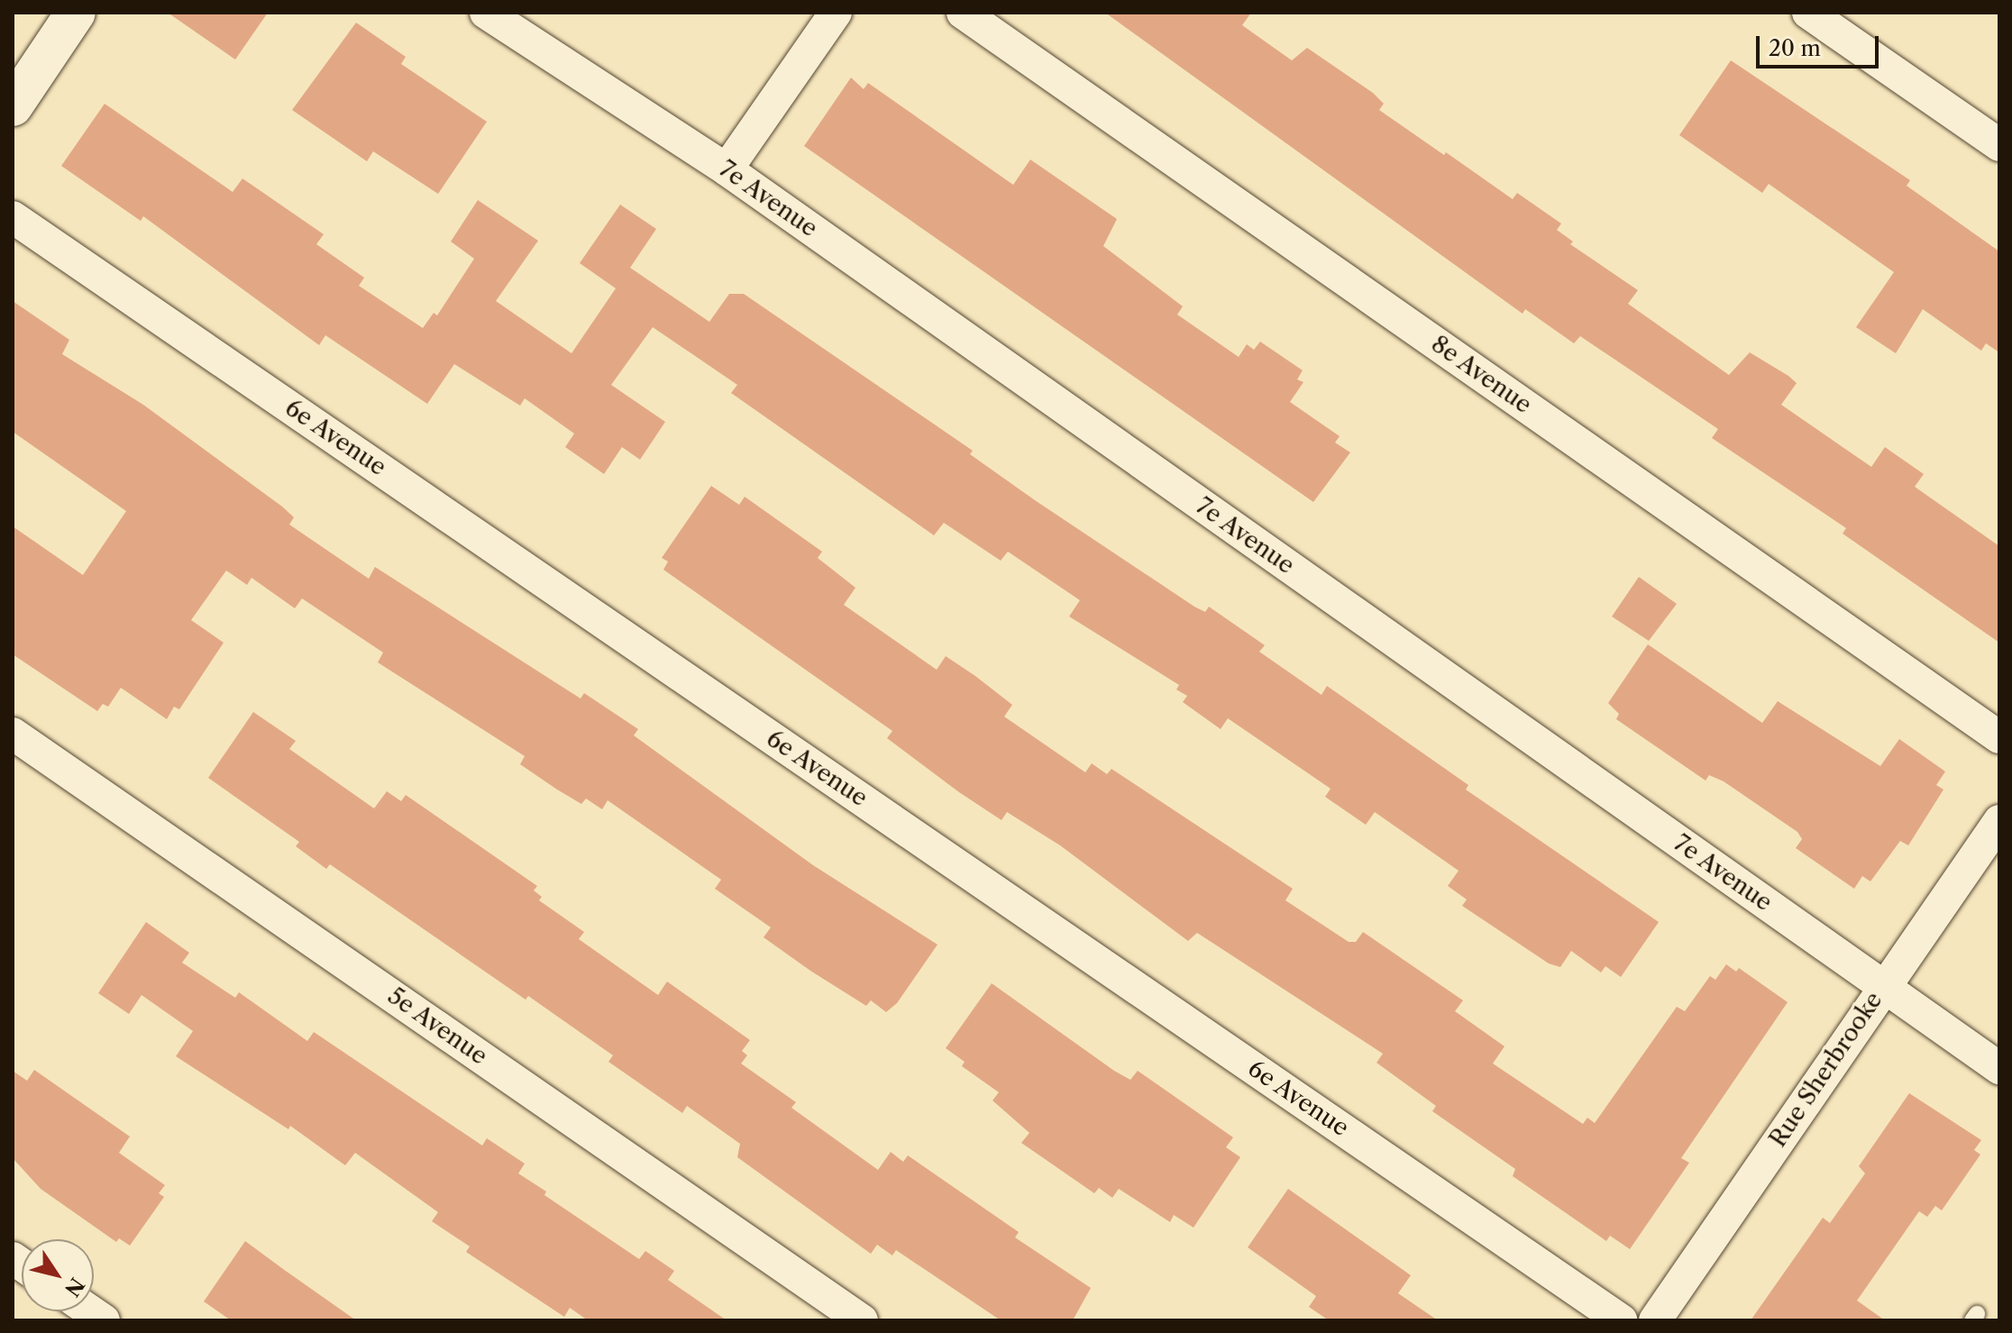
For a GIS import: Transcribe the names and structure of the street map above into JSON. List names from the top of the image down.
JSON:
{
  "streets": {
    "street": [
      "7e Avenue",
      "8e Avenue",
      "6e Avenue",
      "5e Avenue",
      "Rue Sherbrooke"
    ]
  },
  "crossings": [
    ["7e Avenue", "Rue Sherbrooke"]
  ],
  "scale_bar": "20 m",
  "north": "bottom right"
}
